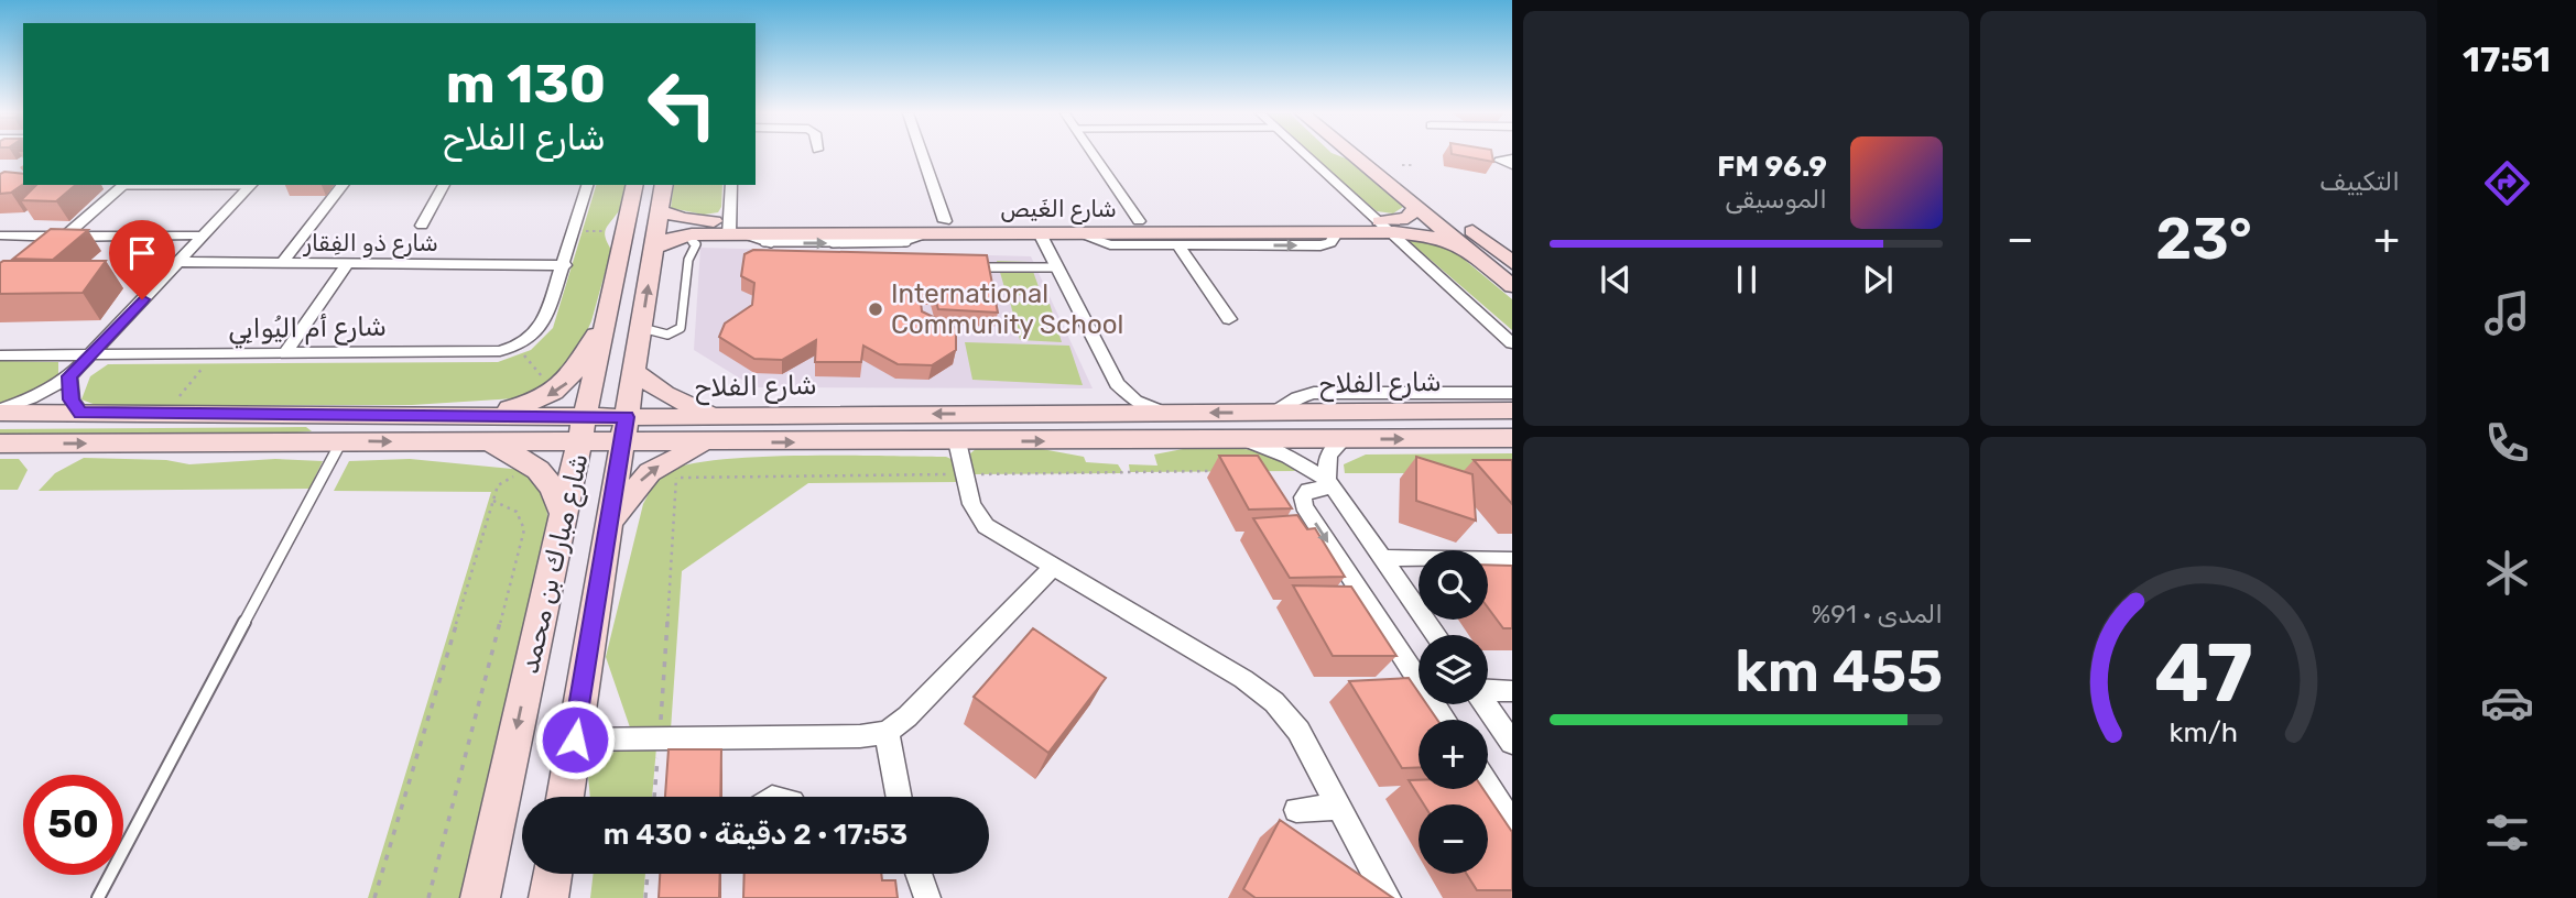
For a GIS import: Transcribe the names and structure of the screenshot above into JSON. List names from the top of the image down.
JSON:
{
  "streets": {
    "main road": ["شارع الغَيص", "شارع الفلاح", "شارع مبارك بن محمد"],
    "street": ["شارع ذو الفِقار", "شارع أم اليُوابِي"]
  },
  "crossings": [
    ["شارع الغَيص", "شارع مبارك بن محمد"],
    ["شارع الفلاح", "شارع مبارك بن محمد"]
  ],
  "places": ["International Community School"],
  "page": {
    "tabs": "17:51",
    "tile": [
      "التكييف",
      ["المدى · 91%", "455 km"]
    ],
    "turn": ["130 m", "شارع الفلاح"],
    "song": ["96.9 FM", "الموسيقى"],
    "heat": ["−", "23°", "+"],
    "map_buttons": ["+", "−"],
    "limit": "50",
    "trip": "17:53 · 2 دقيقة · 430 m",
    "gauge": ["47", "km/h"]
  }
}
